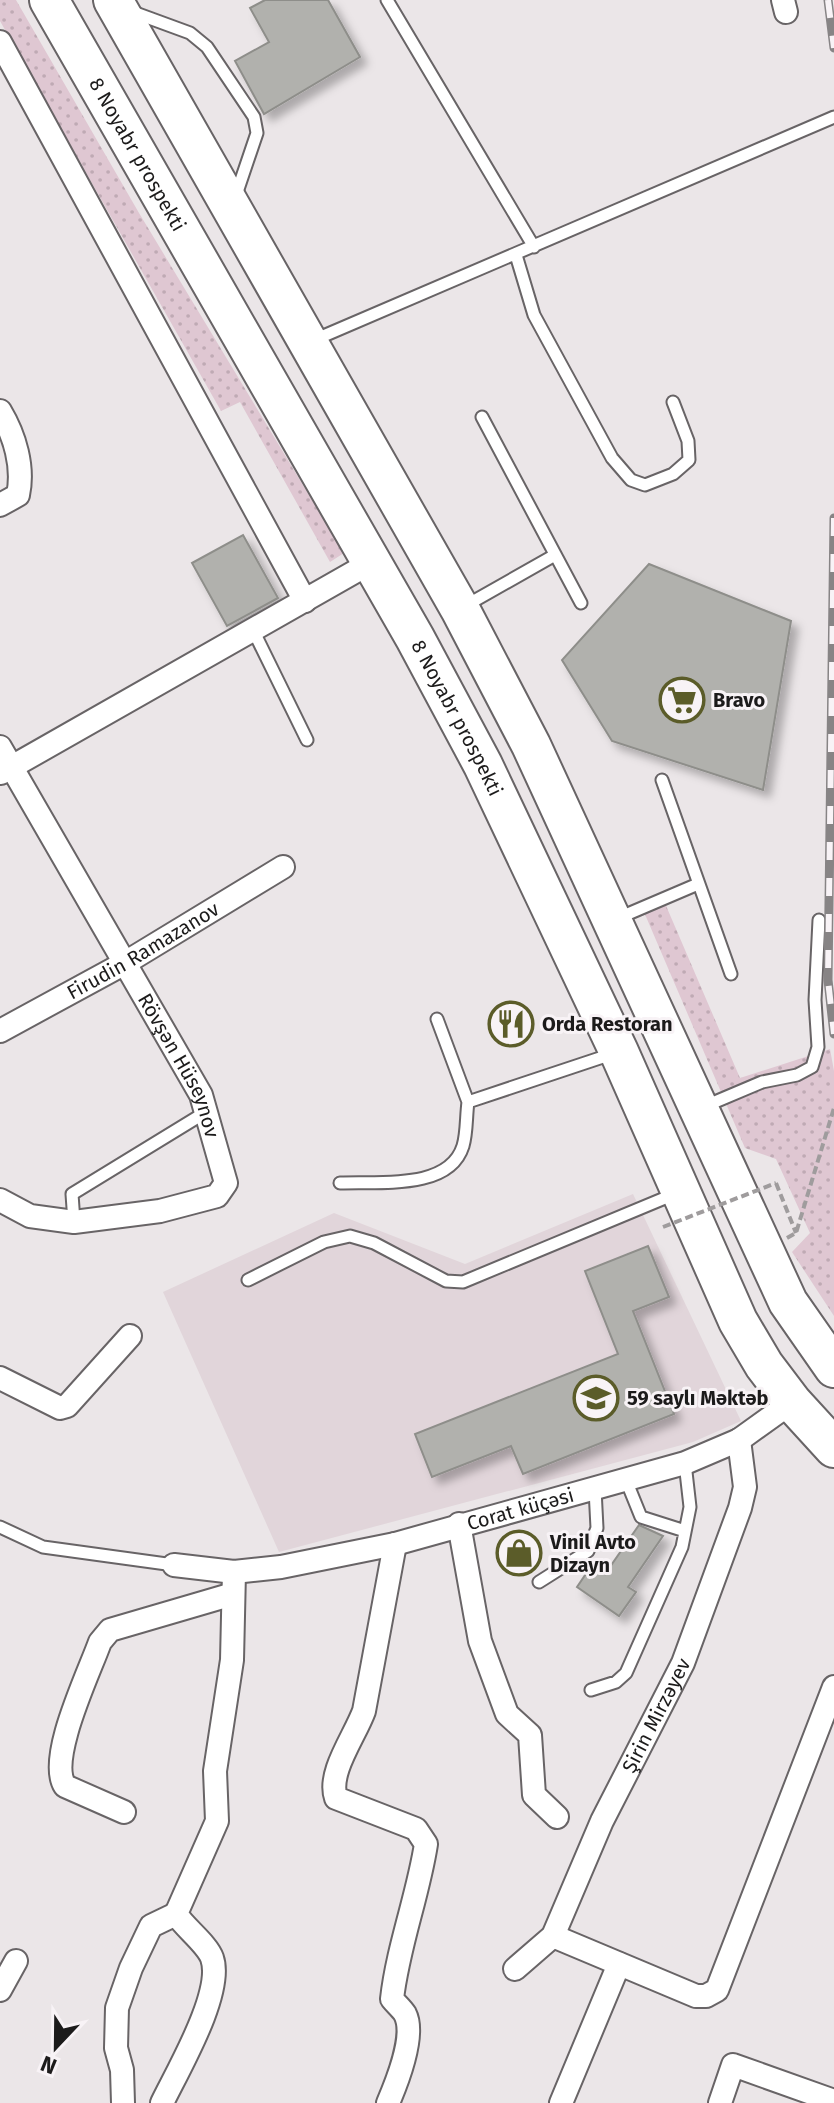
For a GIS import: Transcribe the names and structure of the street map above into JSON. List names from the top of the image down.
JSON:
{
  "streets": {
    "highway": ["8 Noyabr prospekti"],
    "street": [
      "Firudin Ramazanov",
      "Rövşən Hüseynov",
      "Corat küçəsi",
      "Şirin Mirzəyev"
    ]
  },
  "crossings": [
    ["8 Noyabr prospekti", "Corat küçəsi"],
    ["Firudin Ramazanov", "Rövşən Hüseynov"],
    ["Corat küçəsi", "Şirin Mirzəyev"]
  ],
  "places": {
    "supermarket": ["Bravo"],
    "restaurant": ["Orda Restoran"],
    "school or university": ["59 saylı Məktəb"],
    "shop": ["Vinil Avto Dizayn"]
  },
  "north": "bottom"
}
